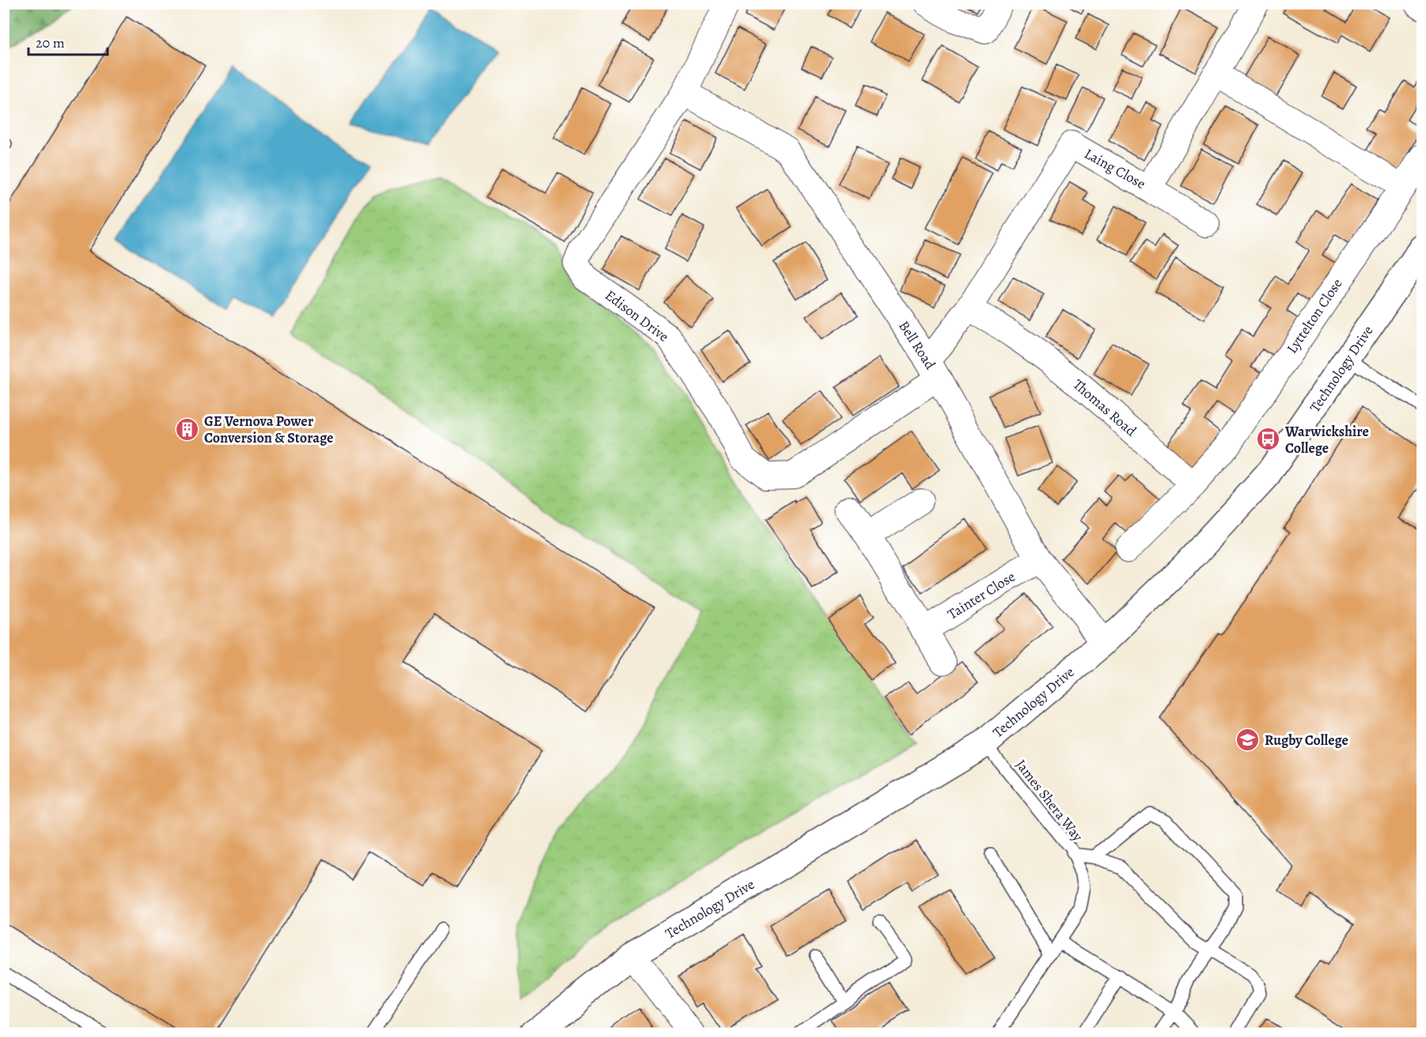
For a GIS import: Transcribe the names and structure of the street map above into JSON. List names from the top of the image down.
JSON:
{
  "streets": {
    "street": [
      "Laing Close",
      "Edison Drive",
      "Lyttelton Close",
      "Bell Road",
      "Technology Drive",
      "Thomas Road",
      "Tainter Close"
    ],
    "lane": ["James Shera Way"]
  },
  "crossings": [
    ["Laing Close", "Edison Drive"],
    ["Laing Close", "Bell Road"],
    ["Laing Close", "Thomas Road"],
    ["Edison Drive", "Bell Road"],
    ["Lyttelton Close", "Thomas Road"],
    ["Bell Road", "Technology Drive"],
    ["Bell Road", "Tainter Close"],
    ["Technology Drive", "James Shera Way"]
  ],
  "places": {
    "building": ["GE Vernova Power Conversion & Storage"],
    "bus stop": ["Warwickshire College"],
    "school or university": ["Rugby College"]
  },
  "scale_bar": "20 m"
}
